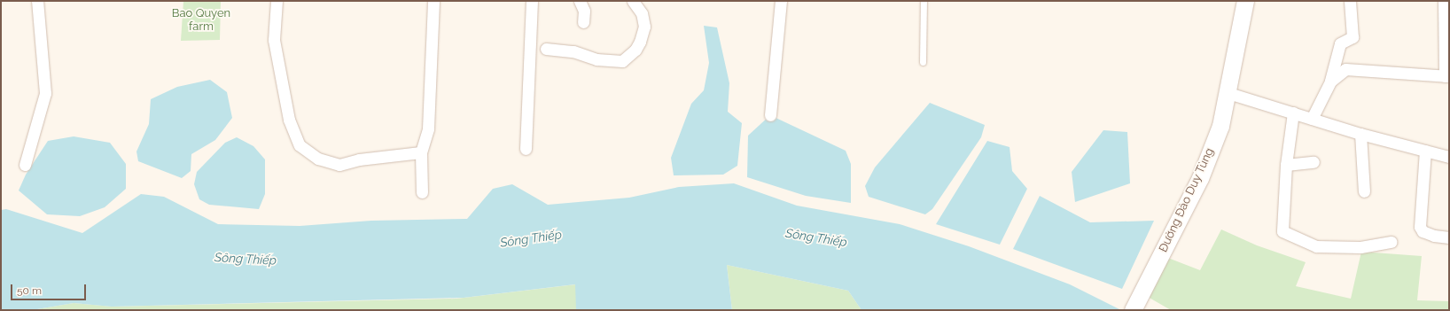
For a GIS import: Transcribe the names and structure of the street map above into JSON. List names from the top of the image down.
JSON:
{
  "streets": {
    "street": ["Đường Đào Duy Tùng"]
  },
  "water": ["Sông Thiếp"],
  "parks": ["Bao Quyen farm"],
  "scale_bar": "50 m"
}
